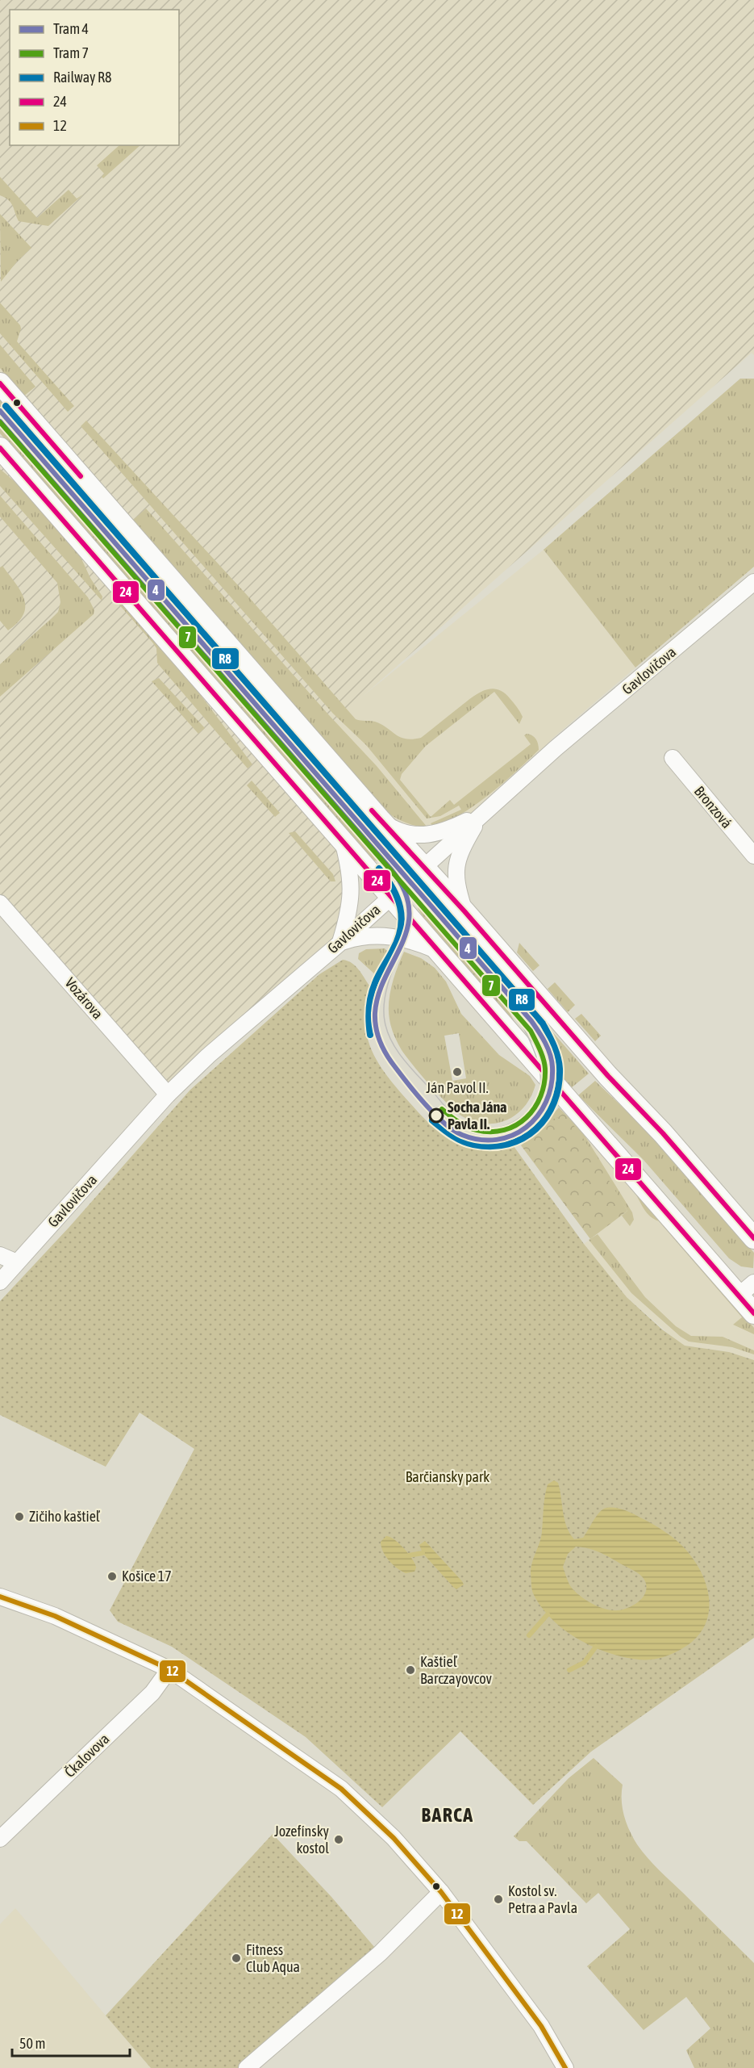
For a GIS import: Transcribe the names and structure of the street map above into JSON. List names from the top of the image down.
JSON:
{
  "streets": {
    "street": [
      "Gavlovičova",
      "Bronzová",
      "Vozárova",
      "Čkalovova"
    ]
  },
  "crossings": [
    ["Gavlovičova", "Vozárova"]
  ],
  "districts": ["BARCA"],
  "parks": ["Barčiansky park"],
  "places": [
    "Ján Pavol II.",
    "Socha Jána Pavla II.",
    "Zičiho kaštieľ",
    "Košice 17",
    "Kaštieľ Barczayovcov",
    "Jozefínsky kostol",
    "Kostol sv. Petra a Pavla",
    "Fitness Club Aqua"
  ],
  "lines": [
    "transit line 24",
    "rail line R8",
    "tram line 4",
    "tram line 7",
    "transit line 12"
  ],
  "legend": [
    "Tram 4",
    "Tram 7",
    "Railway R8",
    "24",
    "12"
  ],
  "scale_bar": "50 m"
}
